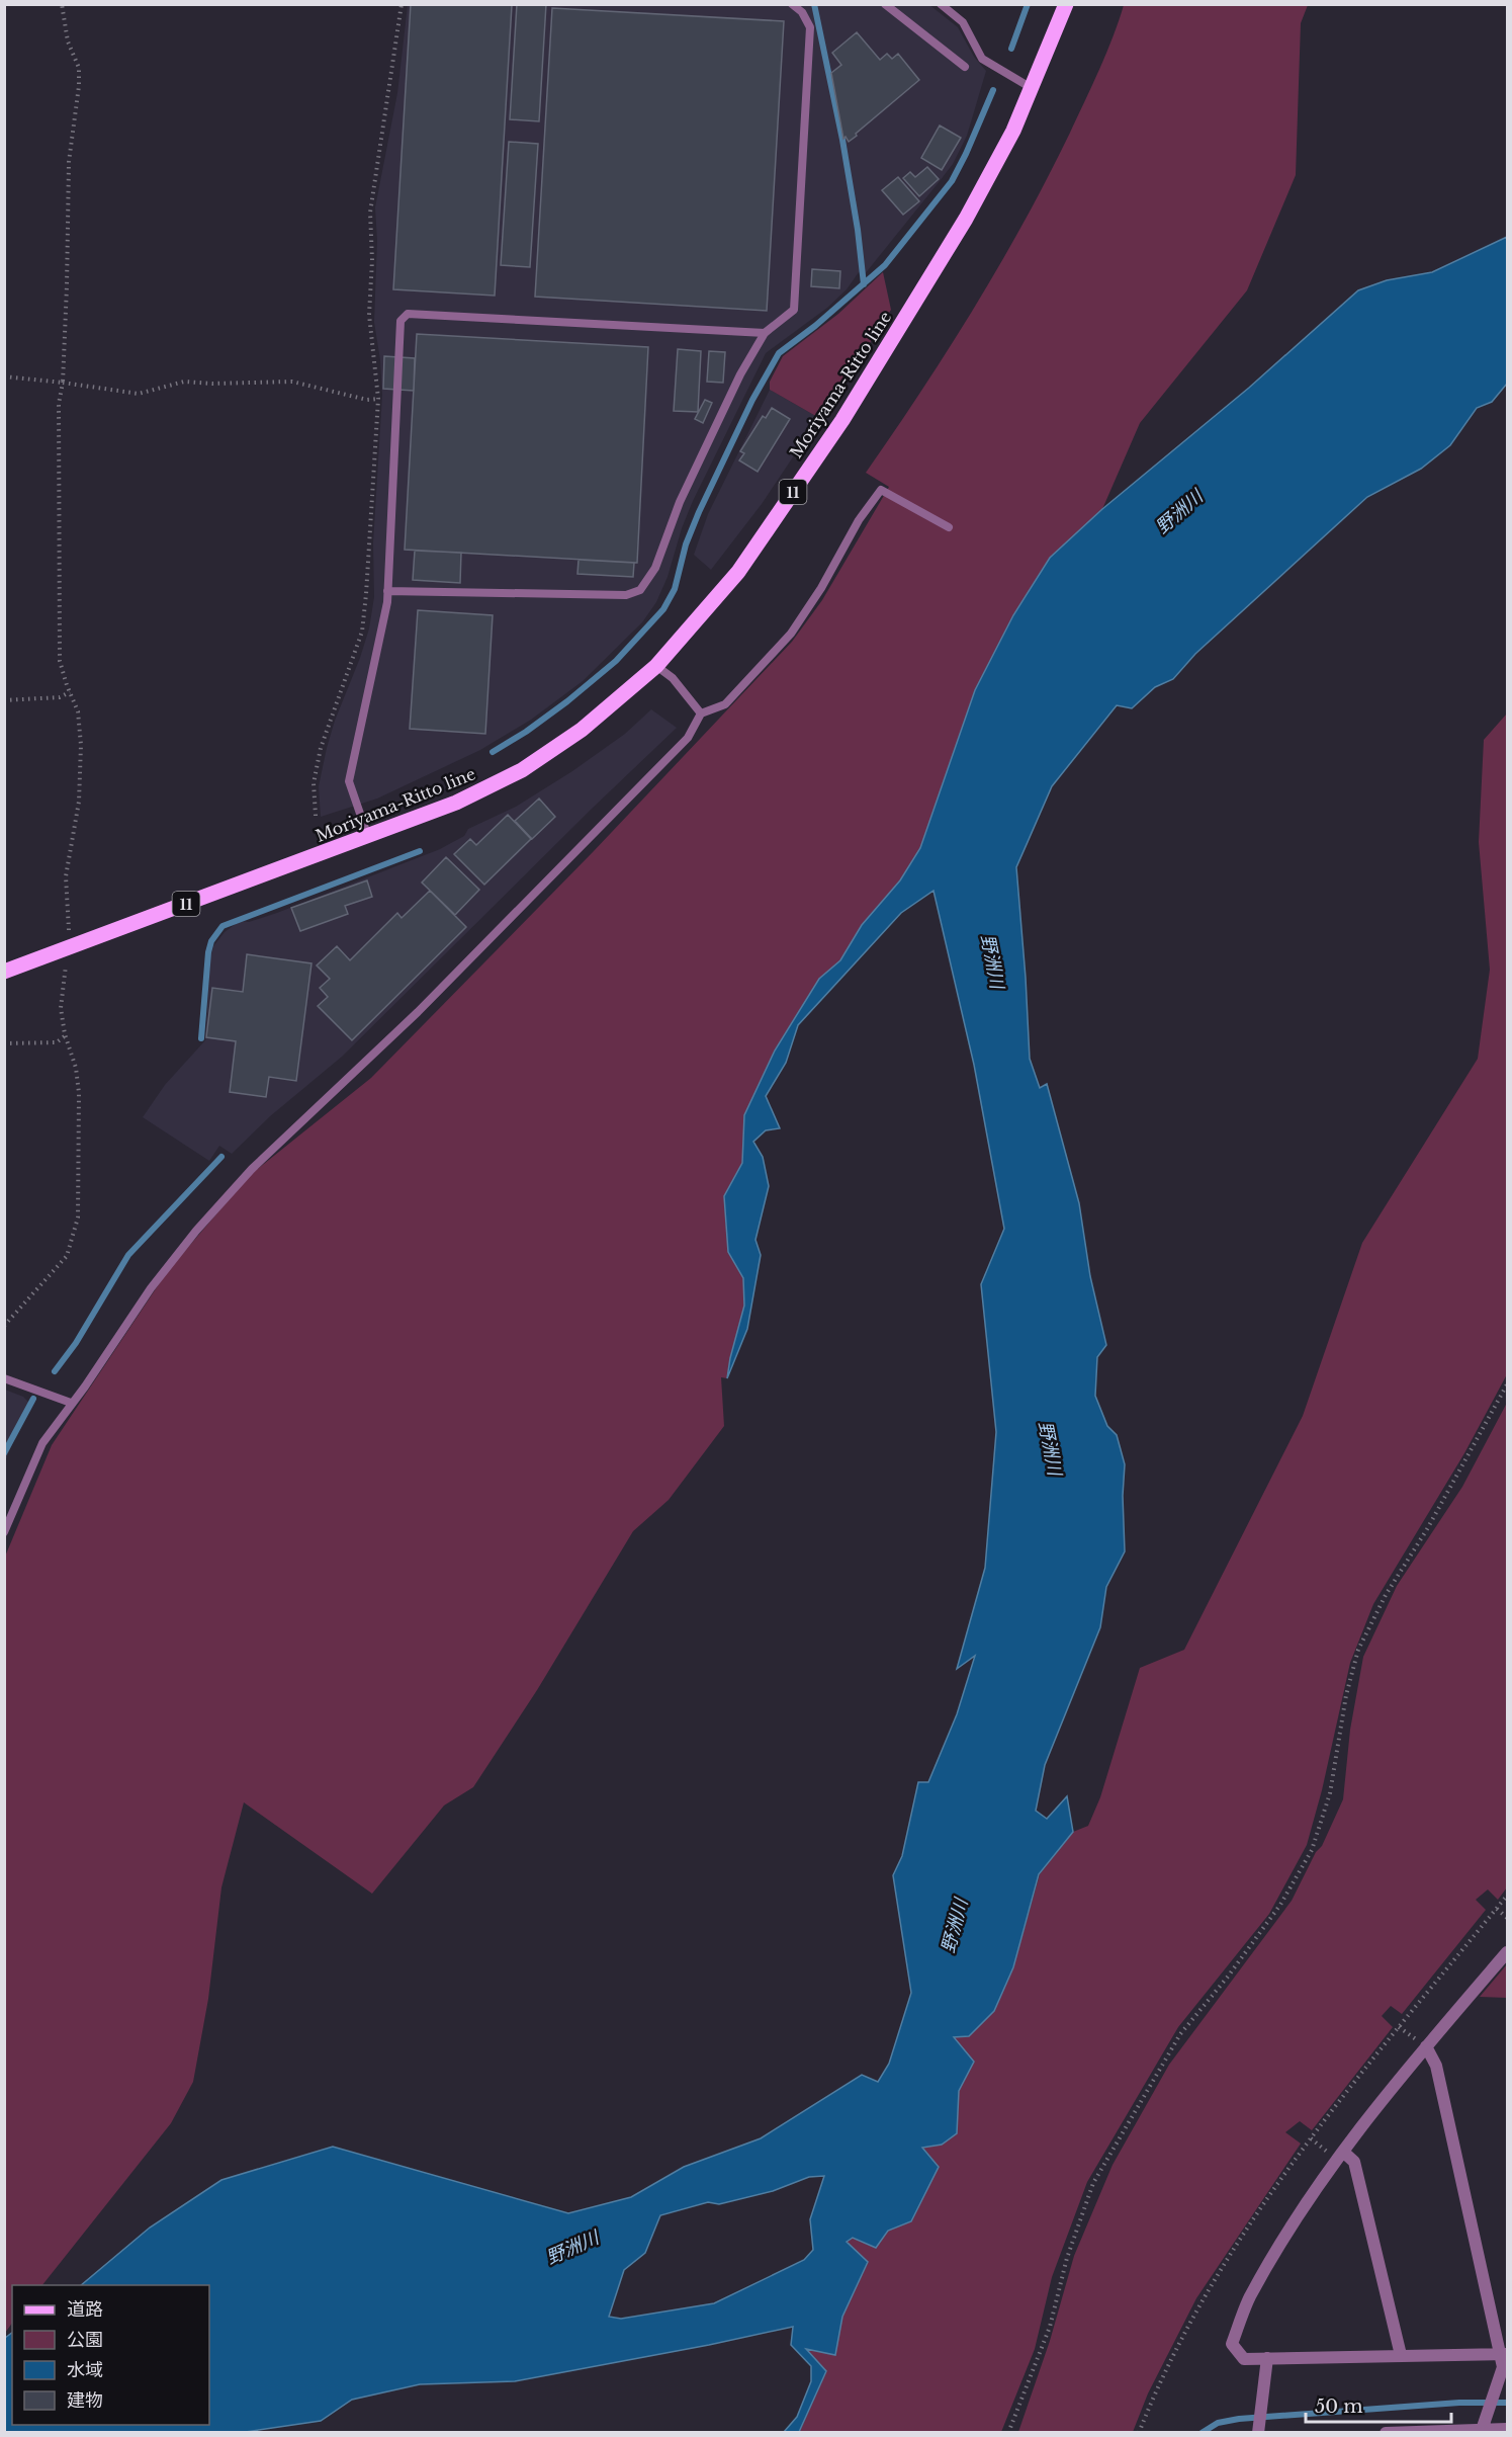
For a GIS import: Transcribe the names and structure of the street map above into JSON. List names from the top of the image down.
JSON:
{
  "streets": {
    "main road": ["Moriyama-Ritto line", "11"]
  },
  "water": ["野洲川"],
  "legend": [
    "道路",
    "公園",
    "水域",
    "建物"
  ],
  "scale_bar": "50 m"
}
